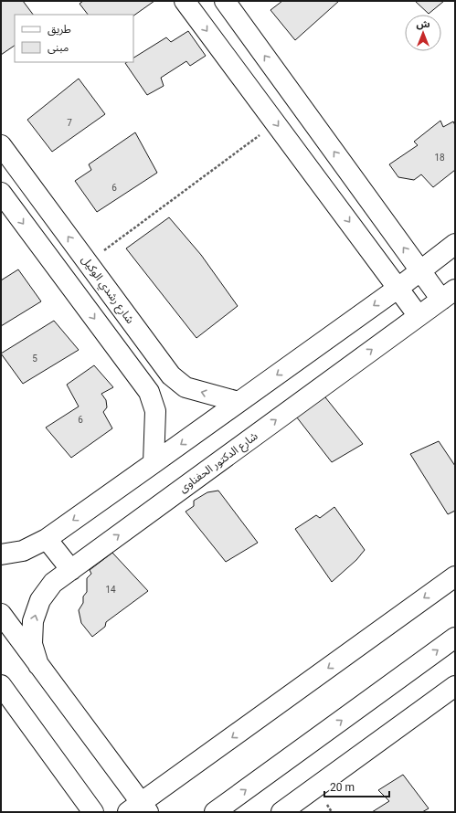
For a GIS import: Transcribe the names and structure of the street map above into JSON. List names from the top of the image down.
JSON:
{
  "streets": {
    "street": ["شارع رشدي الوكيل", "شارع الدكتور الحفناوى"]
  },
  "house_numbers": [
    "7",
    "18",
    "6",
    "5",
    "6",
    "14"
  ],
  "legend": ["طريق", "مبنى"],
  "scale_bar": "20 m",
  "north": "top"
}
